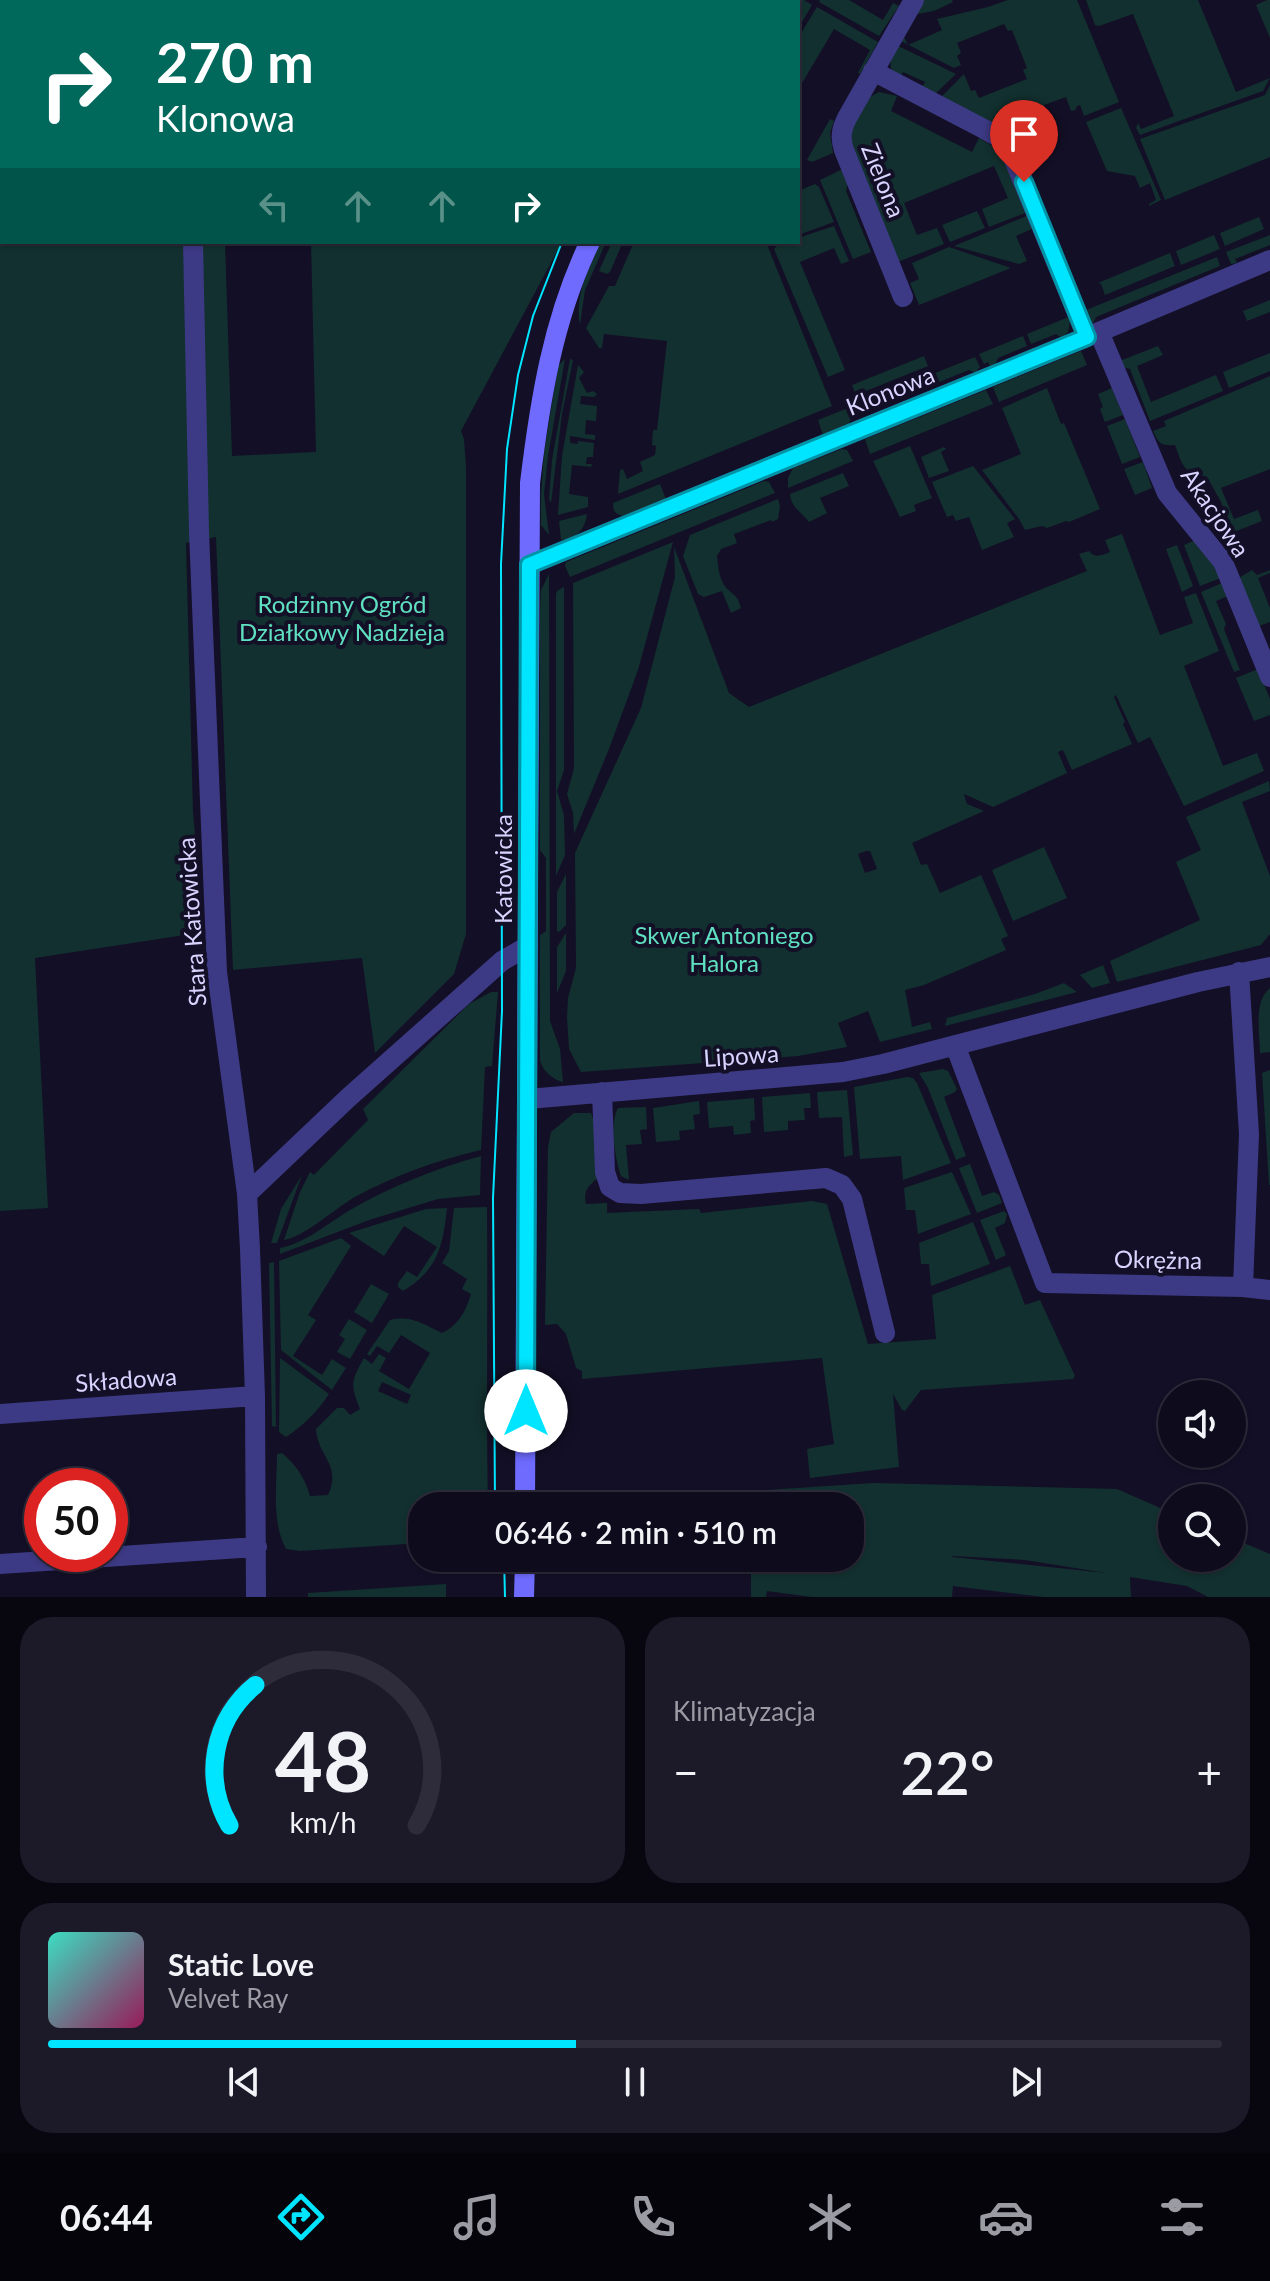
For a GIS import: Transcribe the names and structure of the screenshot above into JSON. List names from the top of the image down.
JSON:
{
  "streets": {
    "main road": ["Katowicka"],
    "street": [
      "Zielona",
      "Klonowa",
      "Akacjowa",
      "Stara Katowicka",
      "Lipowa",
      "Okrężna",
      "Składowa"
    ]
  },
  "crossings": [
    ["Zielona", "Akacjowa"],
    ["Klonowa", "Akacjowa"],
    ["Klonowa", "Katowicka"],
    ["Katowicka", "Lipowa"],
    ["Stara Katowicka", "Składowa"],
    ["Lipowa", "Okrężna"]
  ],
  "parks": ["Rodzinny Ogród Działkowy Nadzieja", "Skwer Antoniego Halora"],
  "page": {
    "turn": ["270 m", "Klonowa"],
    "limit": "50",
    "trip": "06:46 · 2 min · 510 m",
    "tile": "Klimatyzacja",
    "heat": ["−", "22°", "+"],
    "song": ["Static Love", "Velvet Ray"],
    "tabs": "06:44",
    "gauge": ["48", "km/h"]
  }
}
